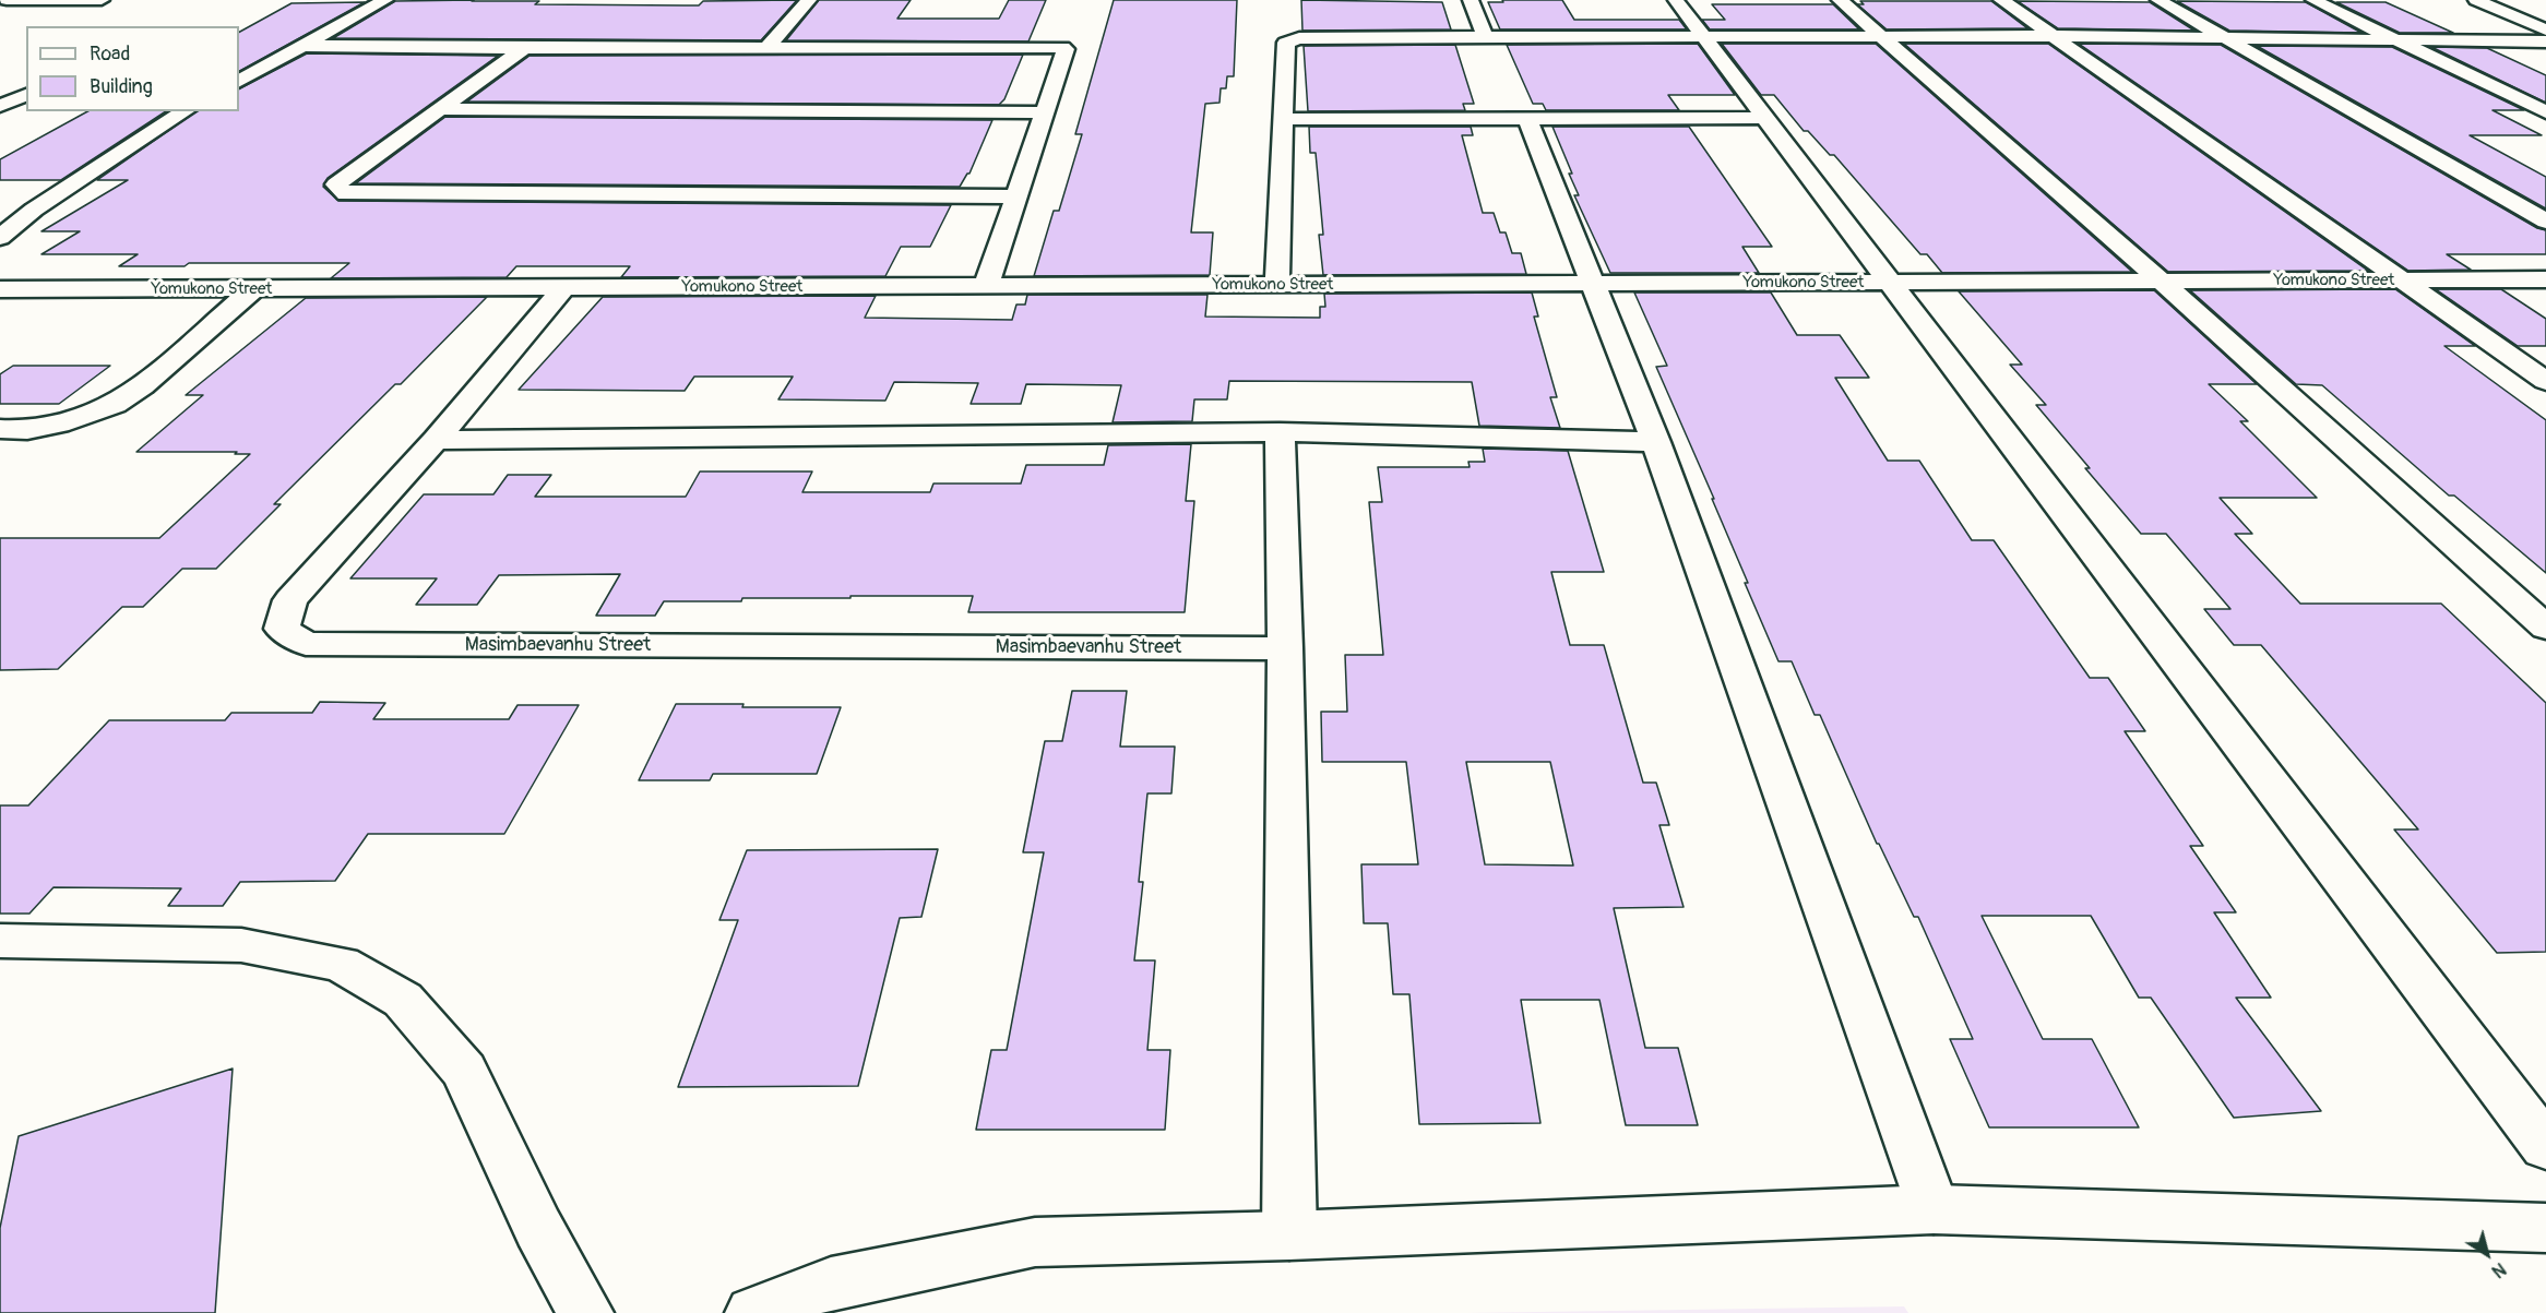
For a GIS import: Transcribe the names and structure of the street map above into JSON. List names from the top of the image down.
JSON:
{
  "streets": {
    "street": ["Yomukono Street", "Masimbaevanhu Street"]
  },
  "crossings": [
    ["Yomukono Street", "Masimbaevanhu Street"]
  ],
  "legend": ["Road", "Building"],
  "north": "bottom right"
}
